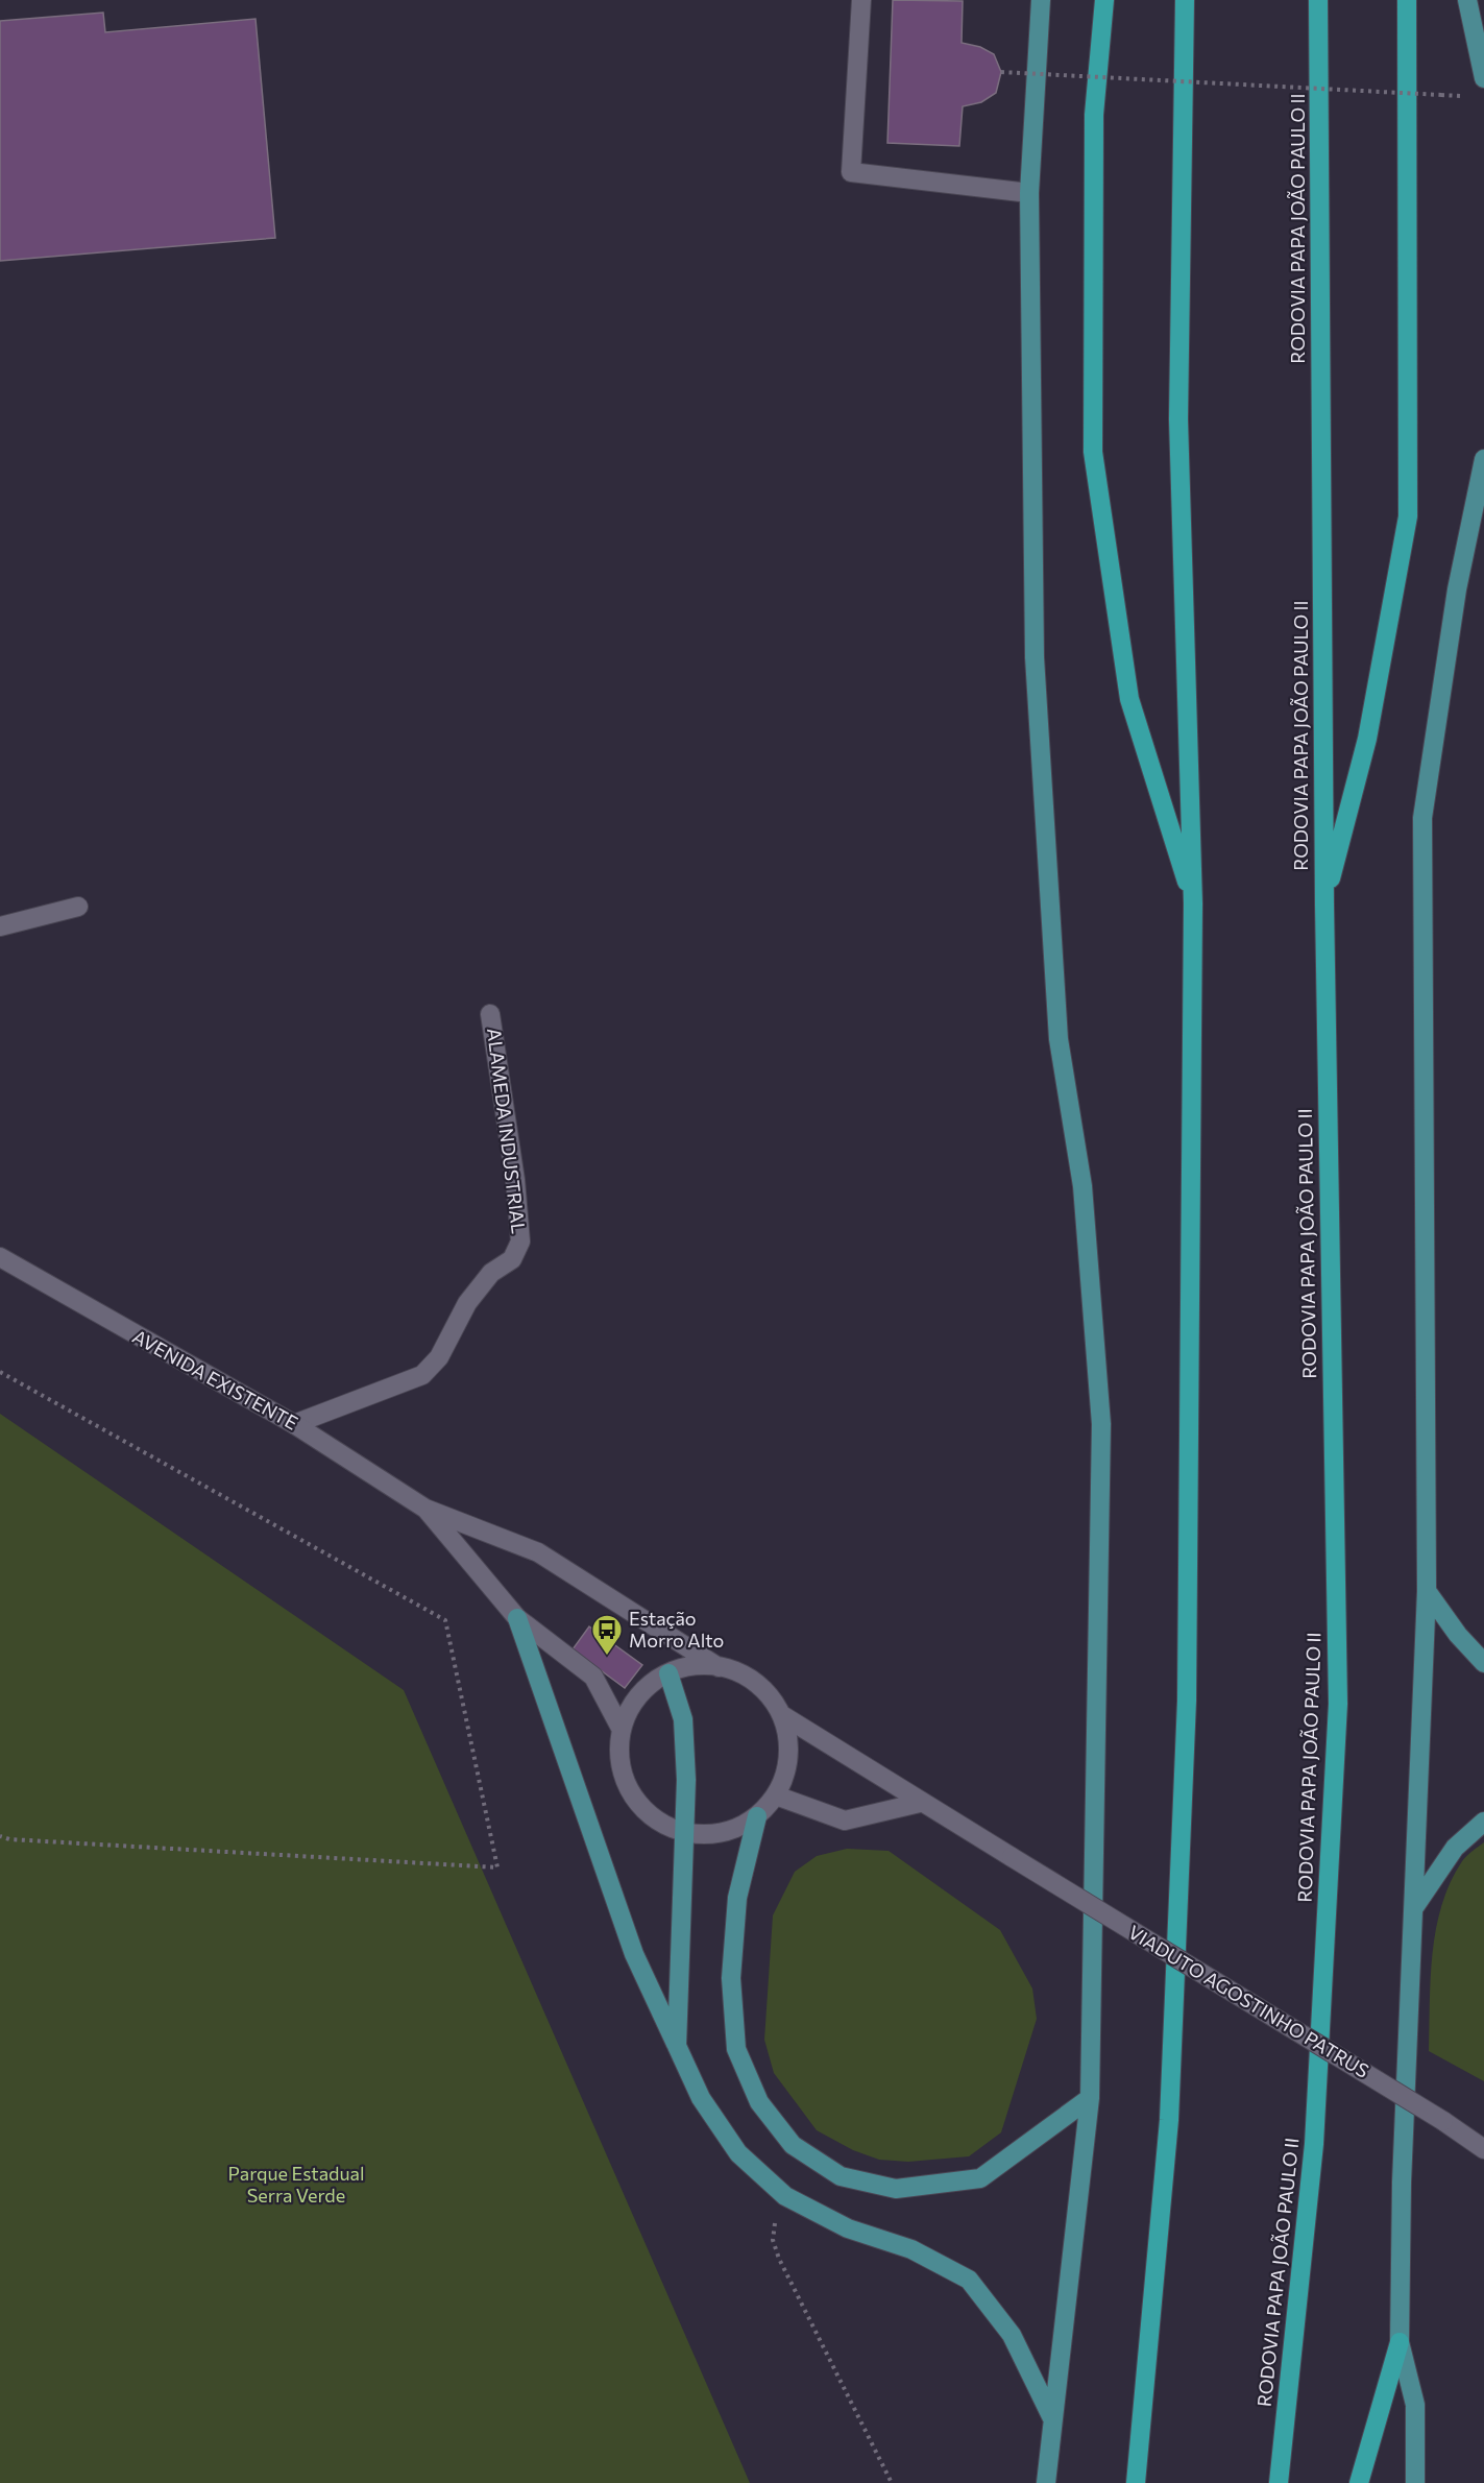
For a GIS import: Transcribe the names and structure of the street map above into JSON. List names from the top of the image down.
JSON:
{
  "streets": {
    "highway": ["RODOVIA PAPA JOÃO PAULO II"],
    "street": ["ALAMEDA INDUSTRIAL", "AVENIDA EXISTENTE", "VIADUTO AGOSTINHO PATRUS"]
  },
  "crossings": [
    ["ALAMEDA INDUSTRIAL", "AVENIDA EXISTENTE"]
  ],
  "parks": ["Parque Estadual Serra Verde"],
  "places": {
    "bus stop": ["Estação Morro Alto"]
  }
}
